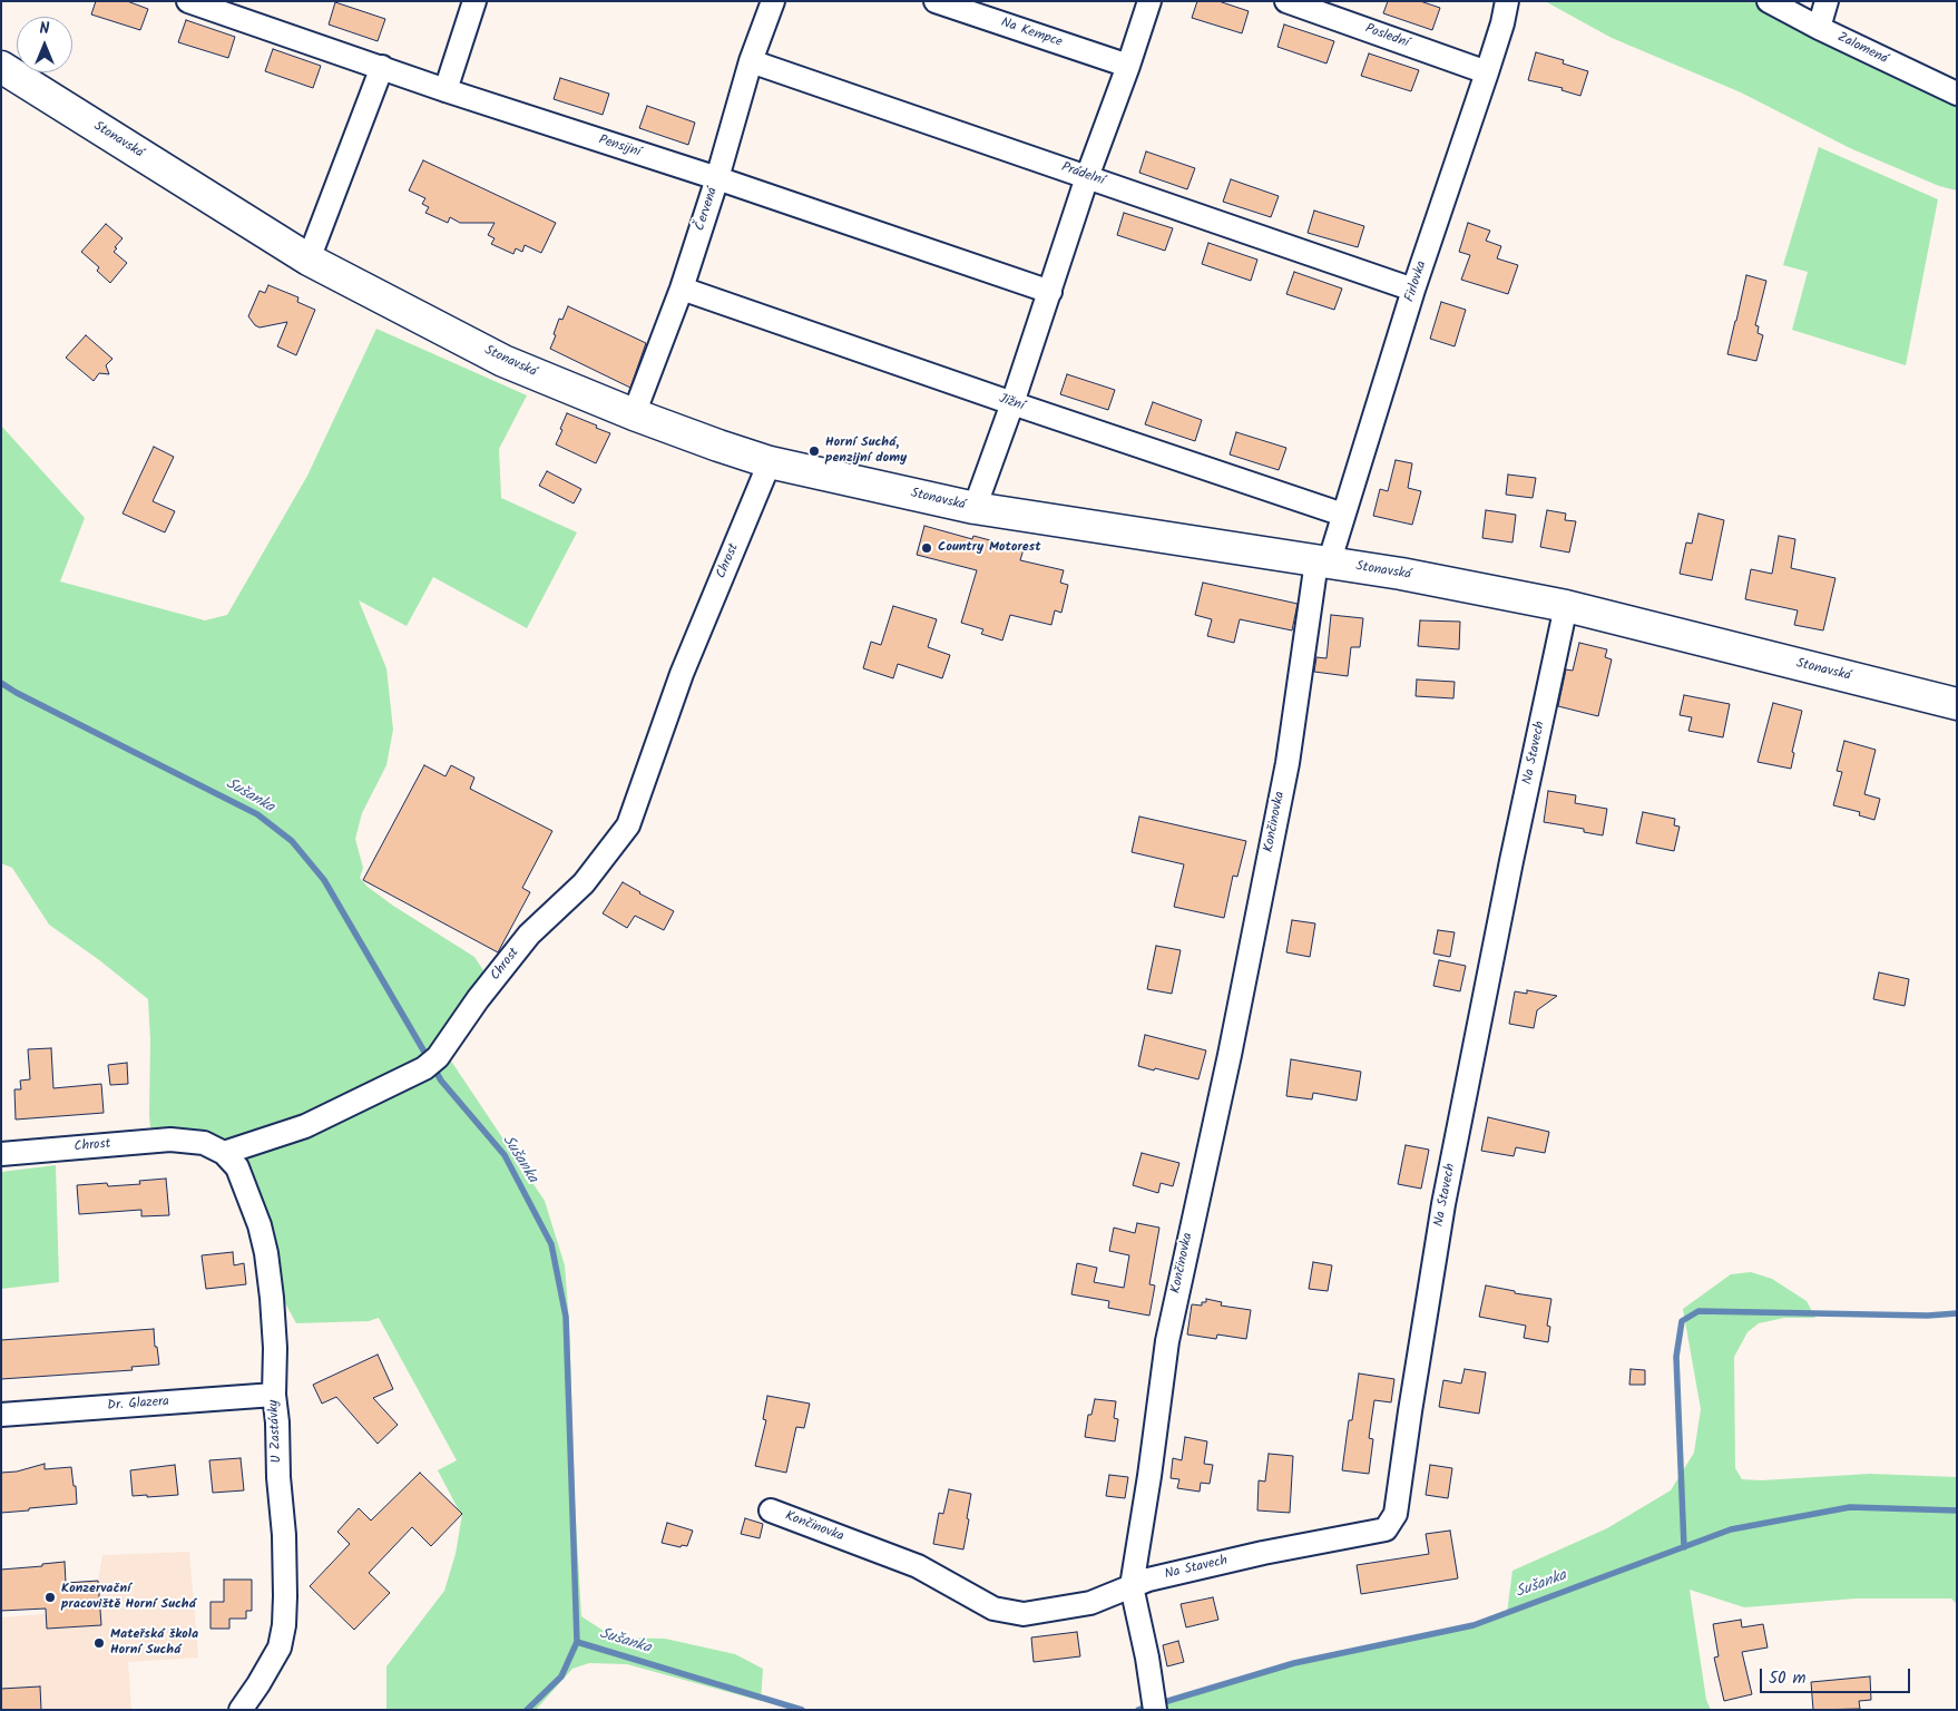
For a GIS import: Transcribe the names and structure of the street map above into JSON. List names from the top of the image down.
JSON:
{
  "streets": {
    "main road": ["Stonavská"],
    "street": [
      "Na Kempce",
      "Poslední",
      "Zalomená",
      "Pensijní",
      "Prádelní",
      "Červená",
      "Firlovka",
      "Jižní",
      "Chrost",
      "Na Stavech",
      "Končinovka",
      "Dr. Glazera",
      "U Zastávky"
    ]
  },
  "crossings": [
    ["Poslední", "Firlovka"],
    ["Stonavská", "Červená"],
    ["Stonavská", "Firlovka"],
    ["Stonavská", "Chrost"],
    ["Stonavská", "Na Stavech"],
    ["Stonavská", "Končinovka"],
    ["Pensijní", "Červená"],
    ["Prádelní", "Červená"],
    ["Prádelní", "Firlovka"],
    ["Červená", "Jižní"],
    ["Firlovka", "Jižní"],
    ["Firlovka", "Končinovka"],
    ["Chrost", "U Zastávky"],
    ["Na Stavech", "Končinovka"],
    ["Dr. Glazera", "U Zastávky"]
  ],
  "water": ["Sušanka"],
  "places": [
    "Horní Suchá, penzijní domy",
    "Country Motorest",
    "Konzervační pracoviště Horní Suchá",
    "Mateřská škola Horní Suchá"
  ],
  "scale_bar": "50 m",
  "north": "top"
}
